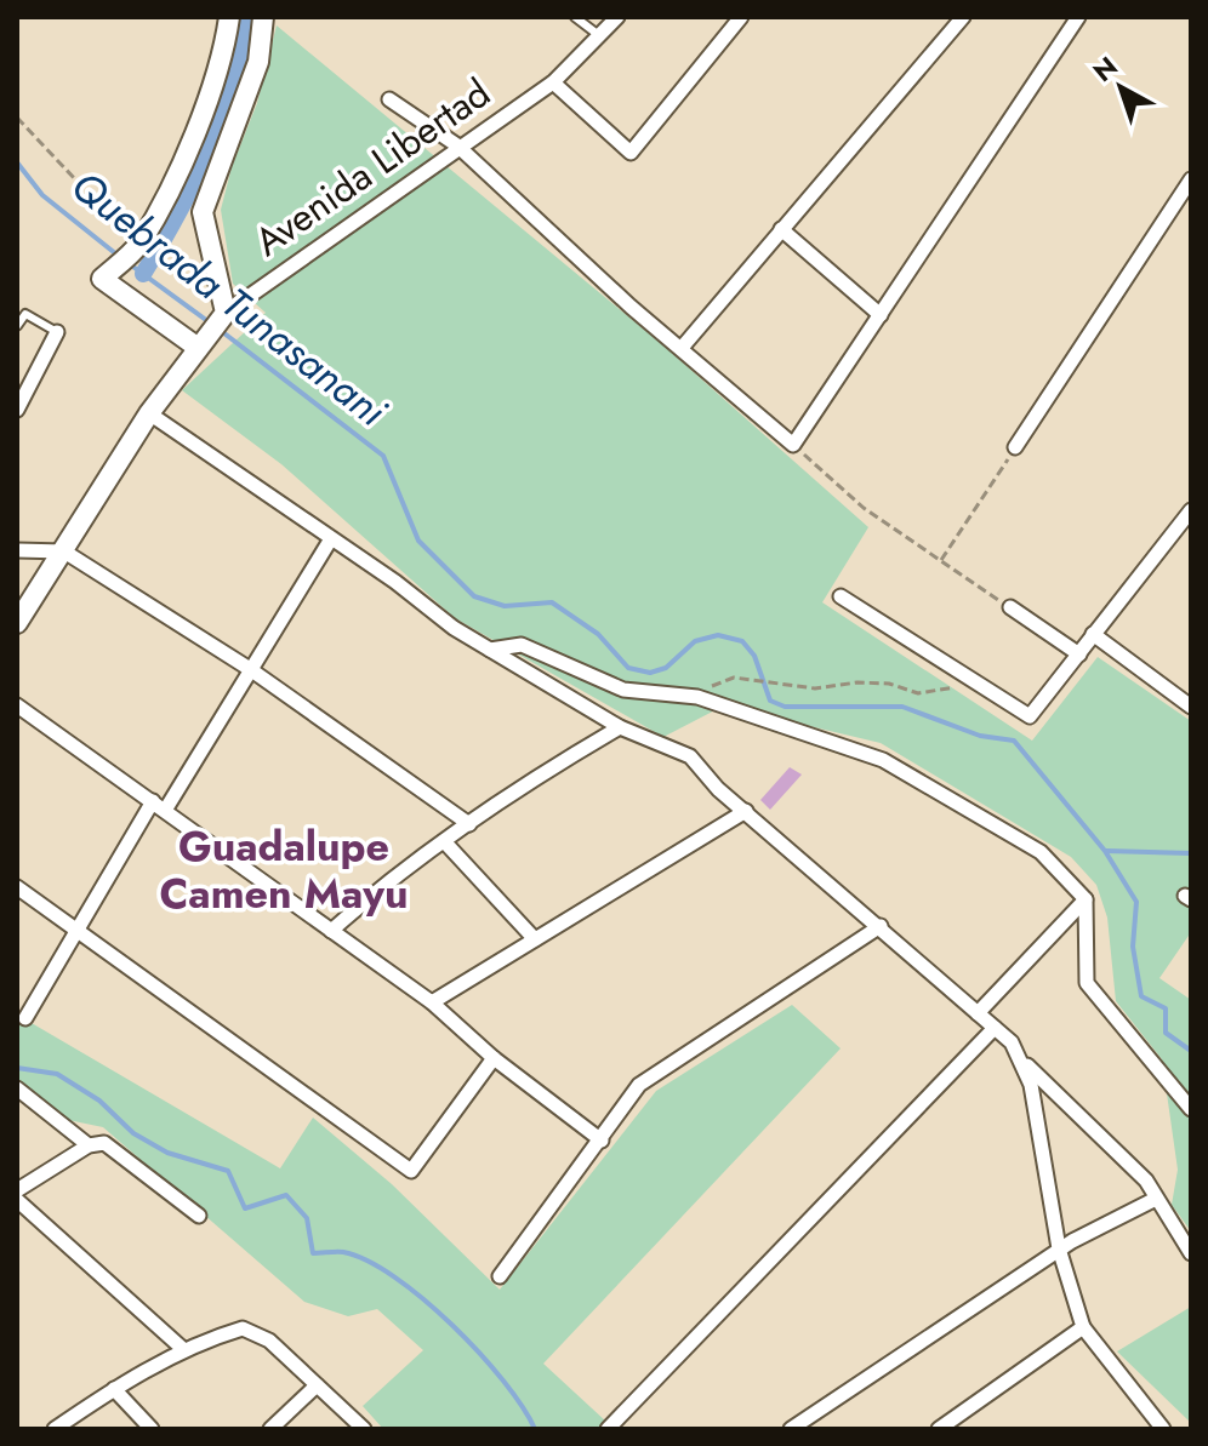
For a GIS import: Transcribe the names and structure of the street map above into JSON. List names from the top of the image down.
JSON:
{
  "streets": {
    "main road": ["Avenida Libertad"]
  },
  "districts": ["Guadalupe Camen Mayu"],
  "water": ["Quebrada Tunasanani"],
  "north": "top left"
}
